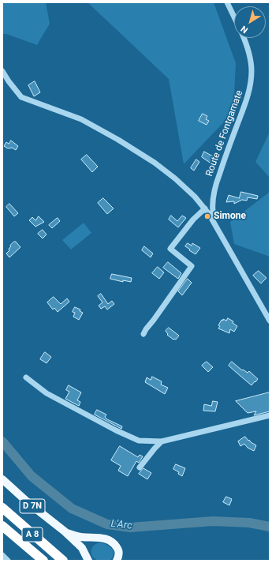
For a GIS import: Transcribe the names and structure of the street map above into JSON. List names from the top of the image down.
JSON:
{
  "streets": {
    "highway": ["A 8"],
    "main road": ["D 7N"],
    "street": ["Route de Fontgamate"]
  },
  "water": ["L'Arc"],
  "places": ["Simone"],
  "north": "bottom left"
}
